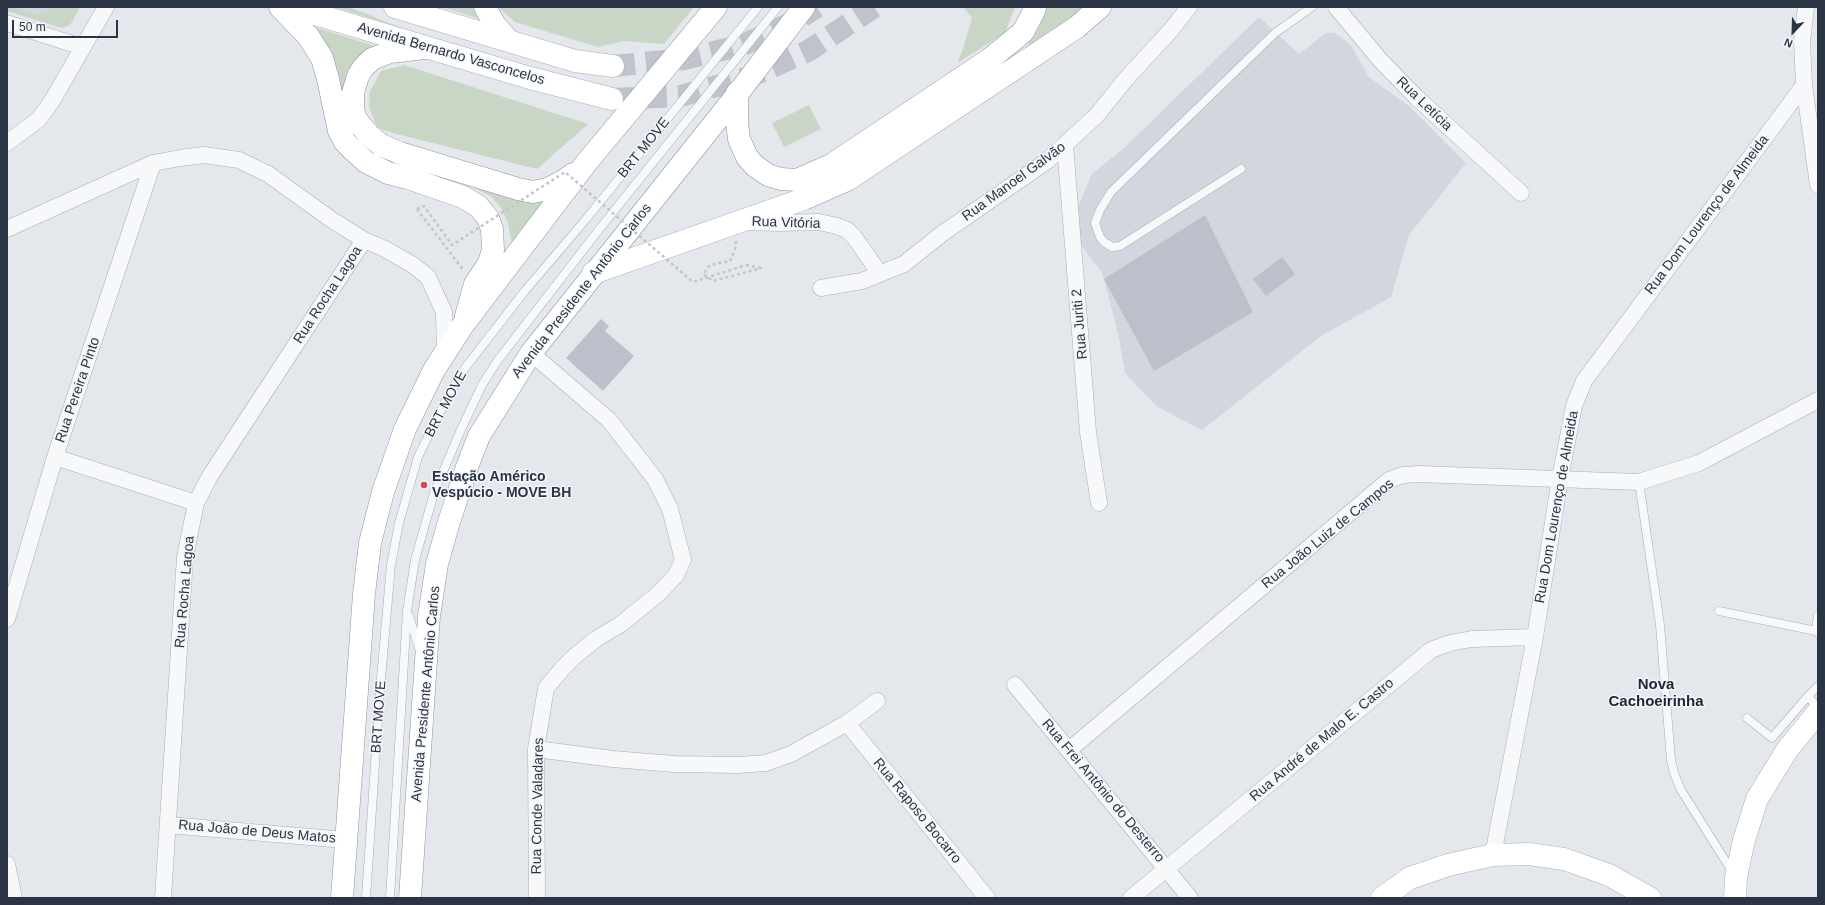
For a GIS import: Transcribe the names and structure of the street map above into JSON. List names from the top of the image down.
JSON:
{
  "streets": {
    "main road": ["Avenida Bernardo Vasconcelos", "Avenida Presidente Antônio Carlos"],
    "street": [
      "Rua Letícia",
      "Rua Manoel Galvão",
      "Rua Dom Lourenço de Almeida",
      "Rua Vitória",
      "Rua Rocha Lagoa",
      "Rua Juriti 2",
      "Rua Pereira Pinto",
      "Rua João Luiz de Campos",
      "Rua André de Malo E. Castro",
      "Rua Frei Antônio do Desterro",
      "Rua Conde Valadares",
      "Rua Raposo Bocarro",
      "Rua João de Deus Matos"
    ],
    "lane": ["BRT MOVE"]
  },
  "crossings": [
    ["Rua Manoel Galvão", "Rua Vitória"],
    ["Rua Manoel Galvão", "Rua Juriti 2"],
    ["Rua Dom Lourenço de Almeida", "Rua João Luiz de Campos"],
    ["Rua Dom Lourenço de Almeida", "Rua André de Malo E. Castro"],
    ["Avenida Presidente Antônio Carlos", "Rua Conde Valadares"],
    ["Rua Rocha Lagoa", "Rua João de Deus Matos"],
    ["Rua João Luiz de Campos", "Rua Frei Antônio do Desterro"],
    ["Rua André de Malo E. Castro", "Rua Frei Antônio do Desterro"]
  ],
  "districts": ["Nova Cachoeirinha"],
  "places": ["Estação Américo Vespúcio - MOVE BH"],
  "scale_bar": "50 m",
  "north": "bottom left"
}
